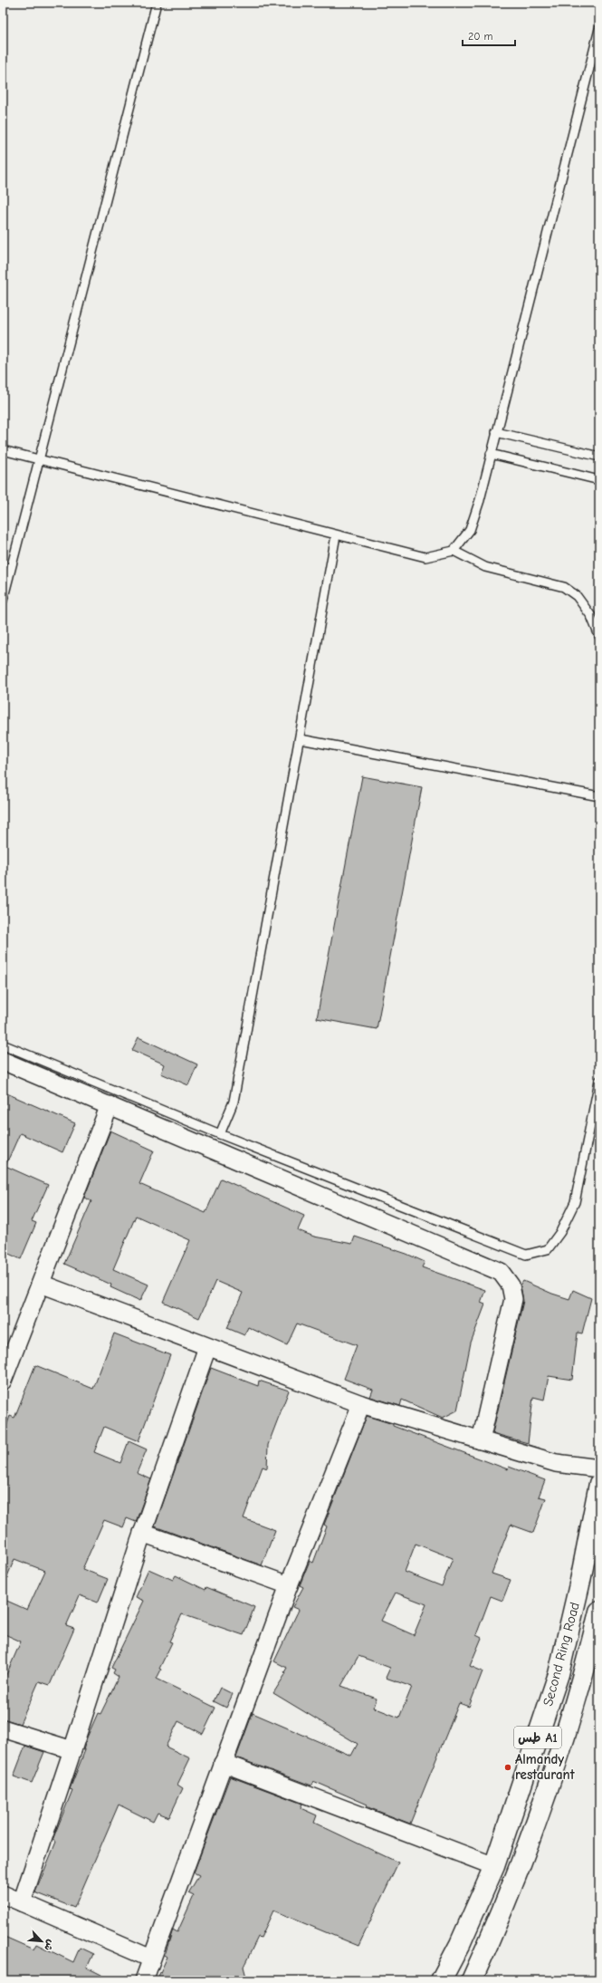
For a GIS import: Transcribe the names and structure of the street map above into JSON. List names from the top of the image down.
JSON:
{
  "streets": {
    "highway": ["Second Ring Road", "طس A1"]
  },
  "places": ["Almandy restaurant"],
  "scale_bar": "20 m",
  "north": "bottom right"
}
